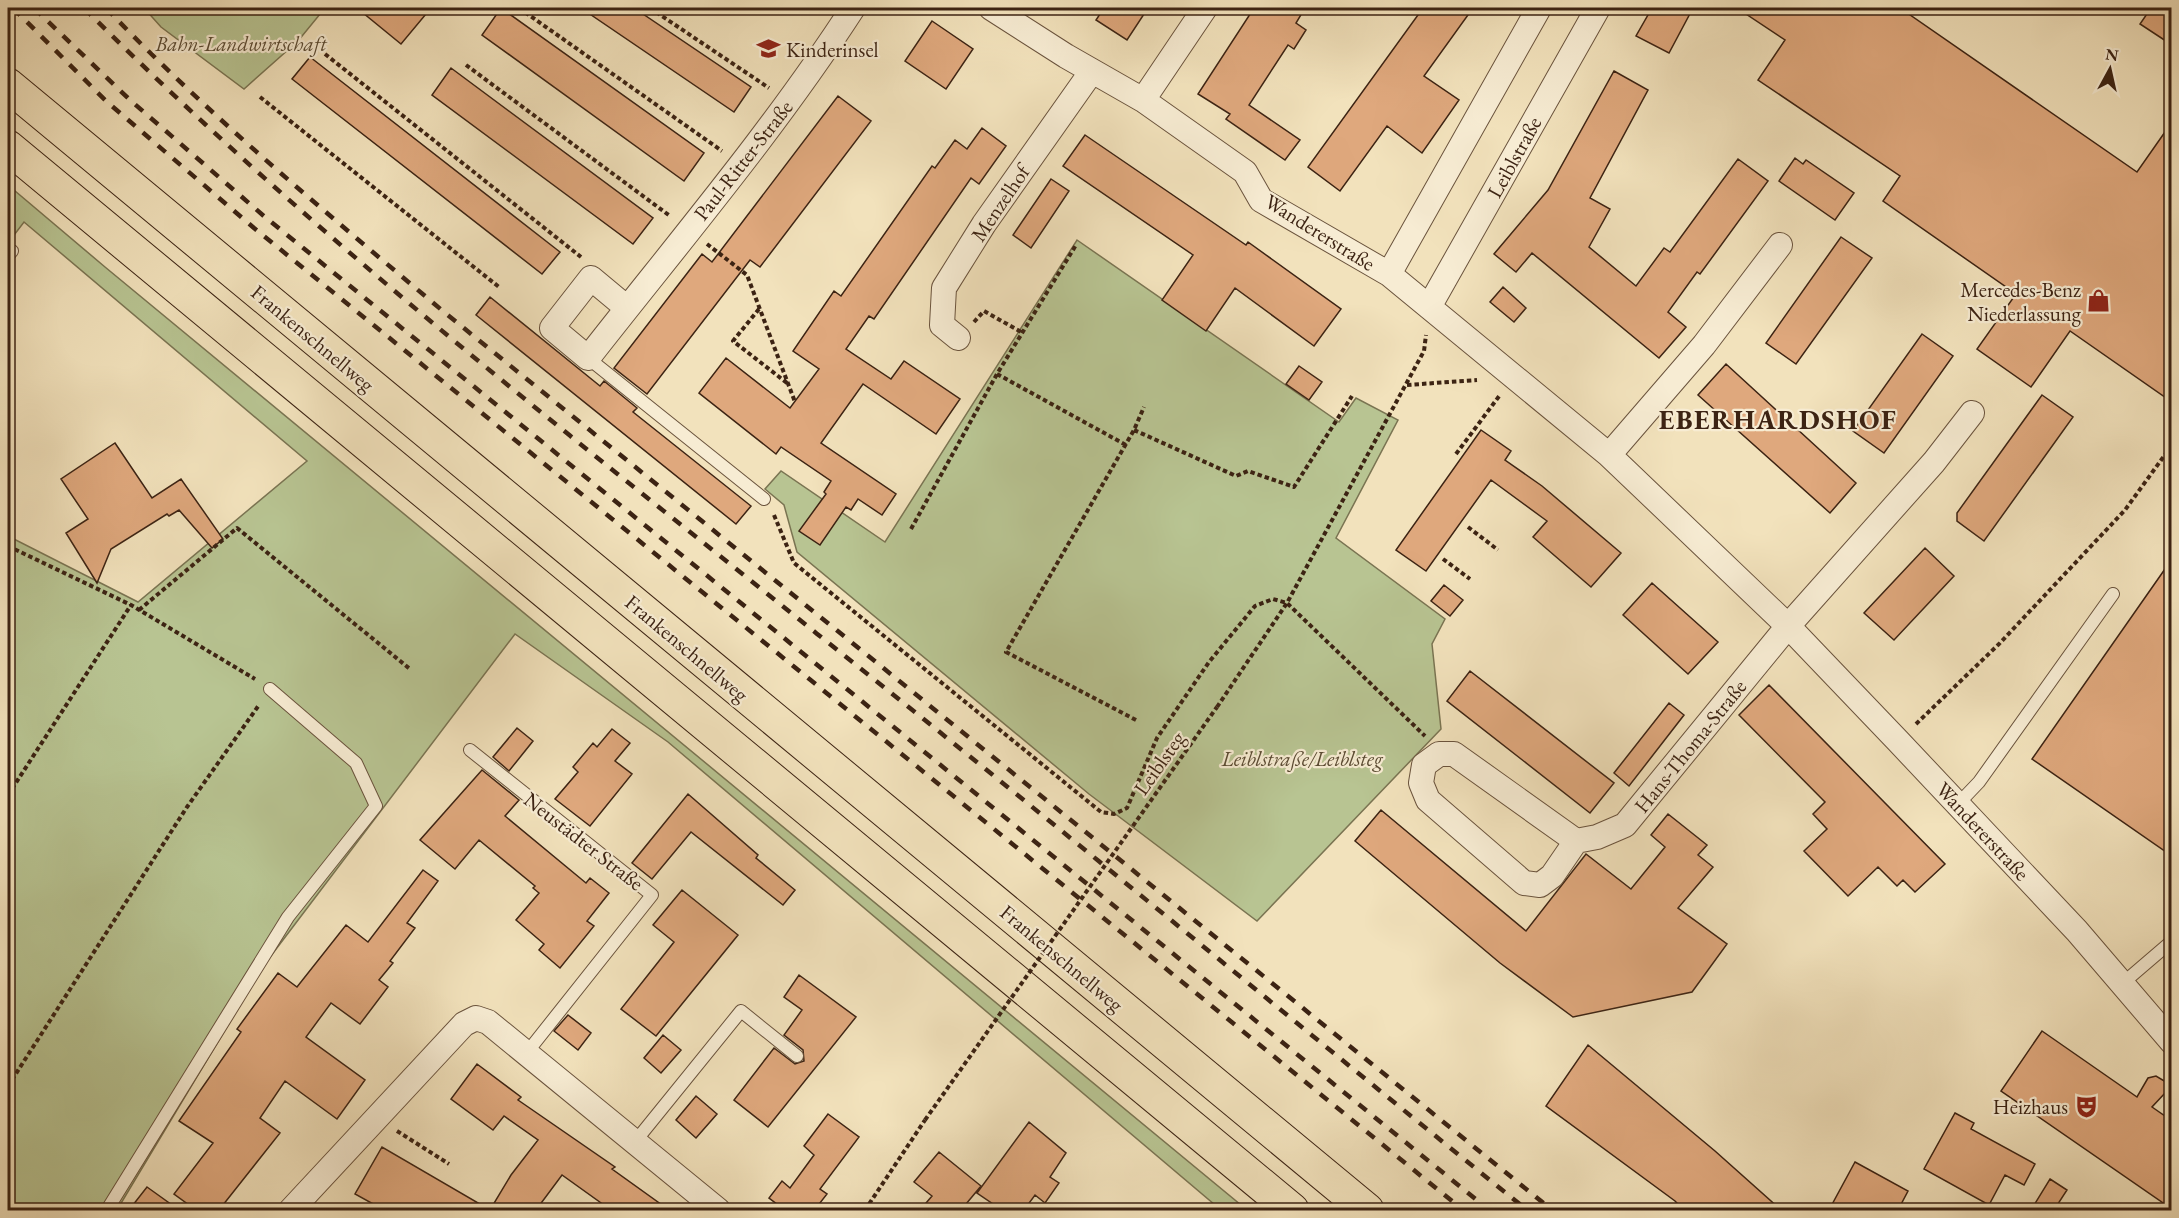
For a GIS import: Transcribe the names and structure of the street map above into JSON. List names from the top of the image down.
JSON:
{
  "streets": {
    "highway": ["Frankenschnellweg"],
    "street": [
      "Leiblstraße",
      "Paul-Ritter-Straße",
      "Menzelhof",
      "Wandererstraße",
      "Hans-Thoma-Straße"
    ],
    "lane": ["Neustädter Straße"],
    "path": ["Leiblsteg"]
  },
  "crossings": [
    ["Leiblstraße", "Wandererstraße"],
    ["Leiblstraße", "Leiblsteg"],
    ["Menzelhof", "Wandererstraße"],
    ["Wandererstraße", "Hans-Thoma-Straße"],
    ["Wandererstraße", "Leiblsteg"]
  ],
  "districts": ["EBERHARDSHOF"],
  "parks": ["Bahn-Landwirtschaft", "Leiblstraße/Leiblsteg"],
  "places": {
    "school or university": ["Kinderinsel"],
    "shop": ["Mercedes-Benz Niederlassung"],
    "theatre": ["Heizhaus"]
  },
  "north": "top"
}
